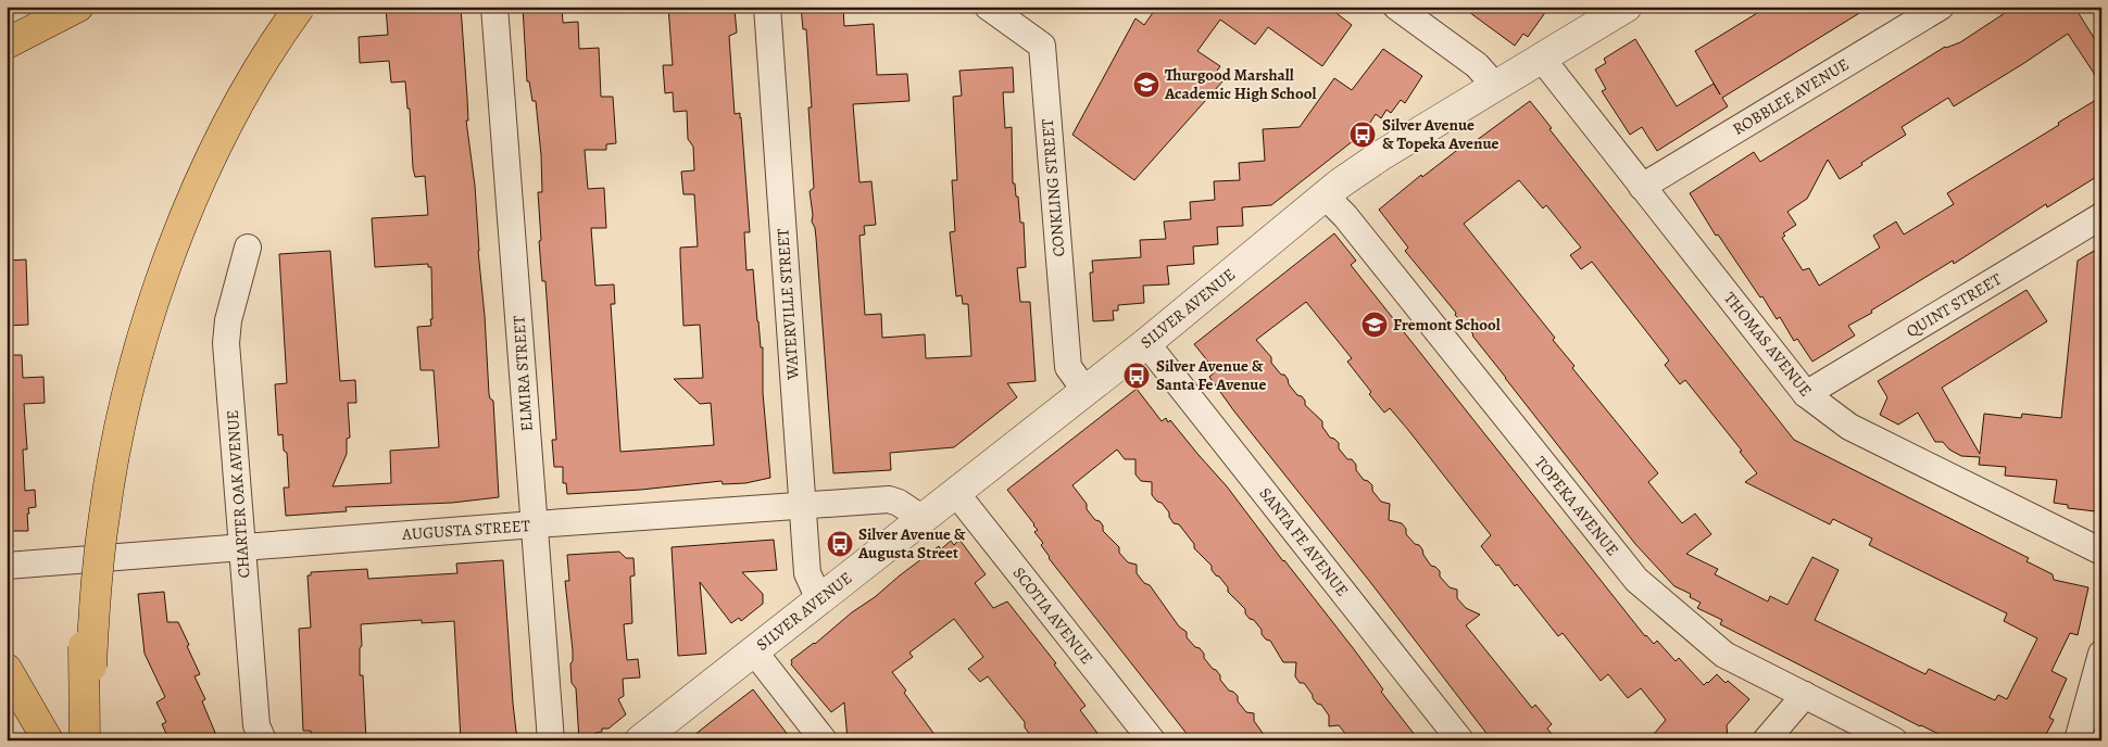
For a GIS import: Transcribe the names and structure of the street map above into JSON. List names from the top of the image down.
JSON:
{
  "streets": {
    "street": [
      "ROBBLEE AVENUE",
      "CONKLING STREET",
      "WATERVILLE STREET",
      "QUINT STREET",
      "SILVER AVENUE",
      "THOMAS AVENUE",
      "ELMIRA STREET",
      "CHARTER OAK AVENUE",
      "TOPEKA AVENUE",
      "AUGUSTA STREET",
      "SANTA FE AVENUE",
      "SCOTIA AVENUE"
    ]
  },
  "crossings": [
    ["ROBBLEE AVENUE", "THOMAS AVENUE"],
    ["CONKLING STREET", "SILVER AVENUE"],
    ["WATERVILLE STREET", "SILVER AVENUE"],
    ["WATERVILLE STREET", "AUGUSTA STREET"],
    ["QUINT STREET", "THOMAS AVENUE"],
    ["SILVER AVENUE", "THOMAS AVENUE"],
    ["SILVER AVENUE", "TOPEKA AVENUE"],
    ["SILVER AVENUE", "AUGUSTA STREET"],
    ["SILVER AVENUE", "SANTA FE AVENUE"],
    ["SILVER AVENUE", "SCOTIA AVENUE"],
    ["ELMIRA STREET", "AUGUSTA STREET"],
    ["CHARTER OAK AVENUE", "AUGUSTA STREET"]
  ],
  "places": {
    "school or university": ["Thurgood Marshall Academic High School", "Fremont School"],
    "bus stop": ["Silver Avenue & Topeka Avenue", "Silver Avenue & Santa Fe Avenue", "Silver Avenue & Augusta Street"]
  }
}
